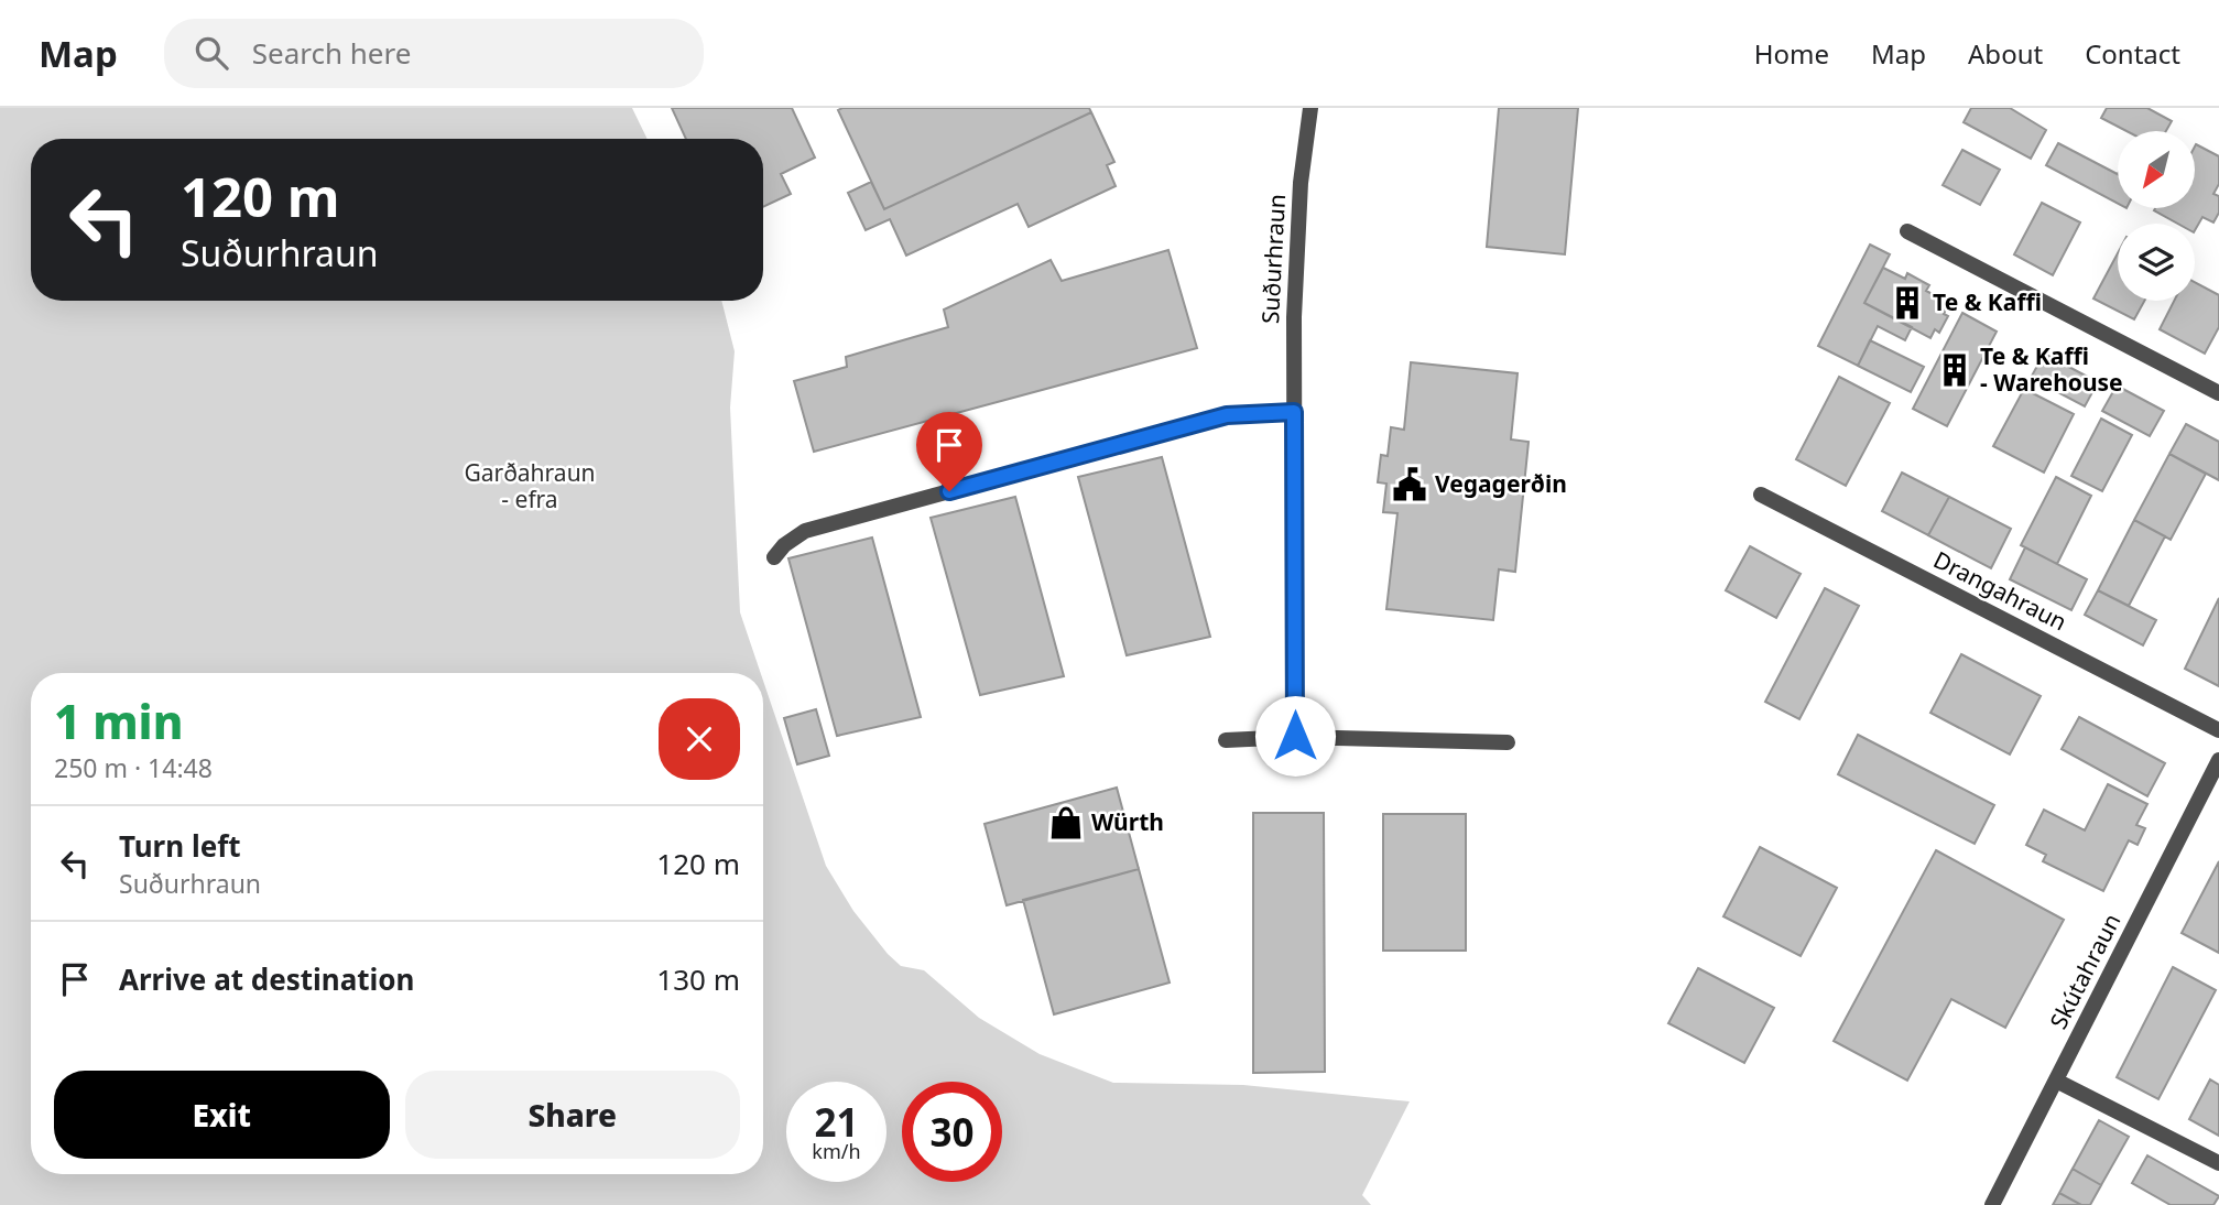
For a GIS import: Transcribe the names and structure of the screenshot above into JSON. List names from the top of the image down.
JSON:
{
  "streets": {
    "street": ["Suðurhraun", "Drangahraun", "Skútahraun"]
  },
  "parks": ["Garðahraun - efra"],
  "places": {
    "building": ["Te & Kaffi", "Te & Kaffi - Warehouse"],
    "public building": ["Vegagerðin"],
    "shop": ["Würth"]
  },
  "north": "bottom left",
  "page": {
    "header": "Map",
    "search": "Search here",
    "nav": [
      "Home",
      "Map",
      "About",
      "Contact"
    ],
    "turn": ["120 m", "Suðurhraun"],
    "heading": ["1 min", "250 m · 14:48"],
    "list": [
      {
        "name": "Turn left",
        "note": "Suðurhraun",
        "value": "120 m"
      },
      {
        "name": "Arrive at destination",
        "value": "130 m"
      }
    ],
    "buttons": ["Exit", "Share"],
    "speed": "21 km/h",
    "limit": "30"
  }
}
